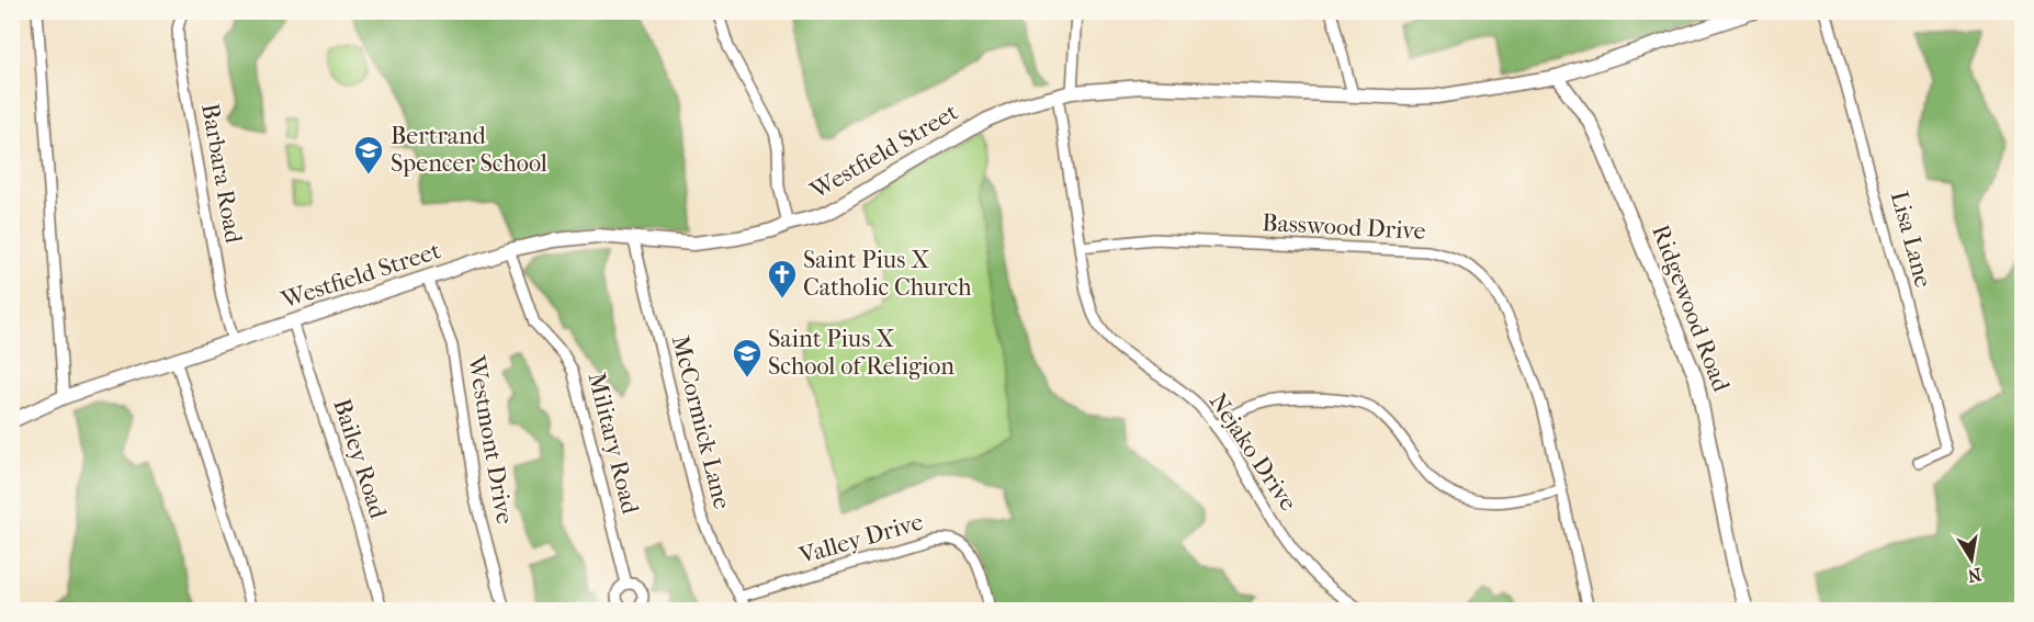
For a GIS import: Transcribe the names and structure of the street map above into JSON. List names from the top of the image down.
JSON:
{
  "streets": {
    "main road": ["Westfield Street", "Ridgewood Road"],
    "street": [
      "Barbara Road",
      "Basswood Drive",
      "Lisa Lane",
      "McCormick Lane",
      "Westmont Drive",
      "Military Road",
      "Nejako Drive",
      "Bailey Road",
      "Valley Drive"
    ]
  },
  "crossings": [
    ["Westfield Street", "Barbara Road"],
    ["Westfield Street", "Ridgewood Road"],
    ["Westfield Street", "McCormick Lane"],
    ["Westfield Street", "Westmont Drive"],
    ["Westfield Street", "Military Road"],
    ["Westfield Street", "Nejako Drive"],
    ["Westfield Street", "Bailey Road"],
    ["Basswood Drive", "Nejako Drive"],
    ["McCormick Lane", "Valley Drive"]
  ],
  "places": {
    "school or university": ["Bertrand Spencer School", "Saint Pius X School of Religion"],
    "church": ["Saint Pius X Catholic Church"]
  },
  "north": "bottom"
}
